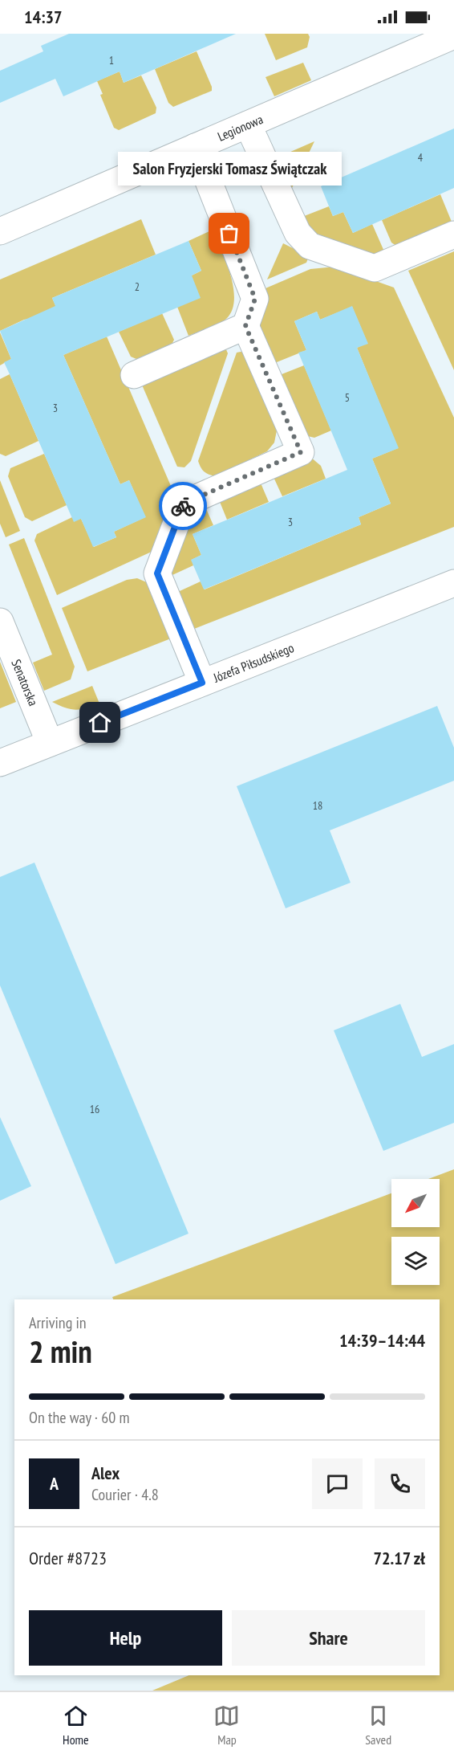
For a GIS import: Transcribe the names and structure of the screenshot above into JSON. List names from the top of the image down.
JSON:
{
  "streets": {
    "street": ["Legionowa", "Józefa Piłsudskiego", "Senatorska"]
  },
  "crossings": [
    ["Józefa Piłsudskiego", "Senatorska"]
  ],
  "places": ["Salon Fryzjerski Tomasz Świątczak"],
  "house_numbers": [
    "1",
    "4",
    "2",
    "5",
    "3",
    "3",
    "18",
    "16"
  ],
  "north": "bottom left",
  "page": {
    "status": "14:37",
    "bubble": "Salon Fryzjerski Tomasz Świątczak",
    "heading": ["2 min", "Arriving in", "14:39–14:44"],
    "panel": [
      "Alex",
      "Courier · 4.8",
      "Order #8723",
      "72.17 zł"
    ],
    "bar": "On the way · 60 m",
    "round": "A",
    "buttons": ["Help", "Share"],
    "tabs": ["Home", "Map", "Saved"]
  }
}
